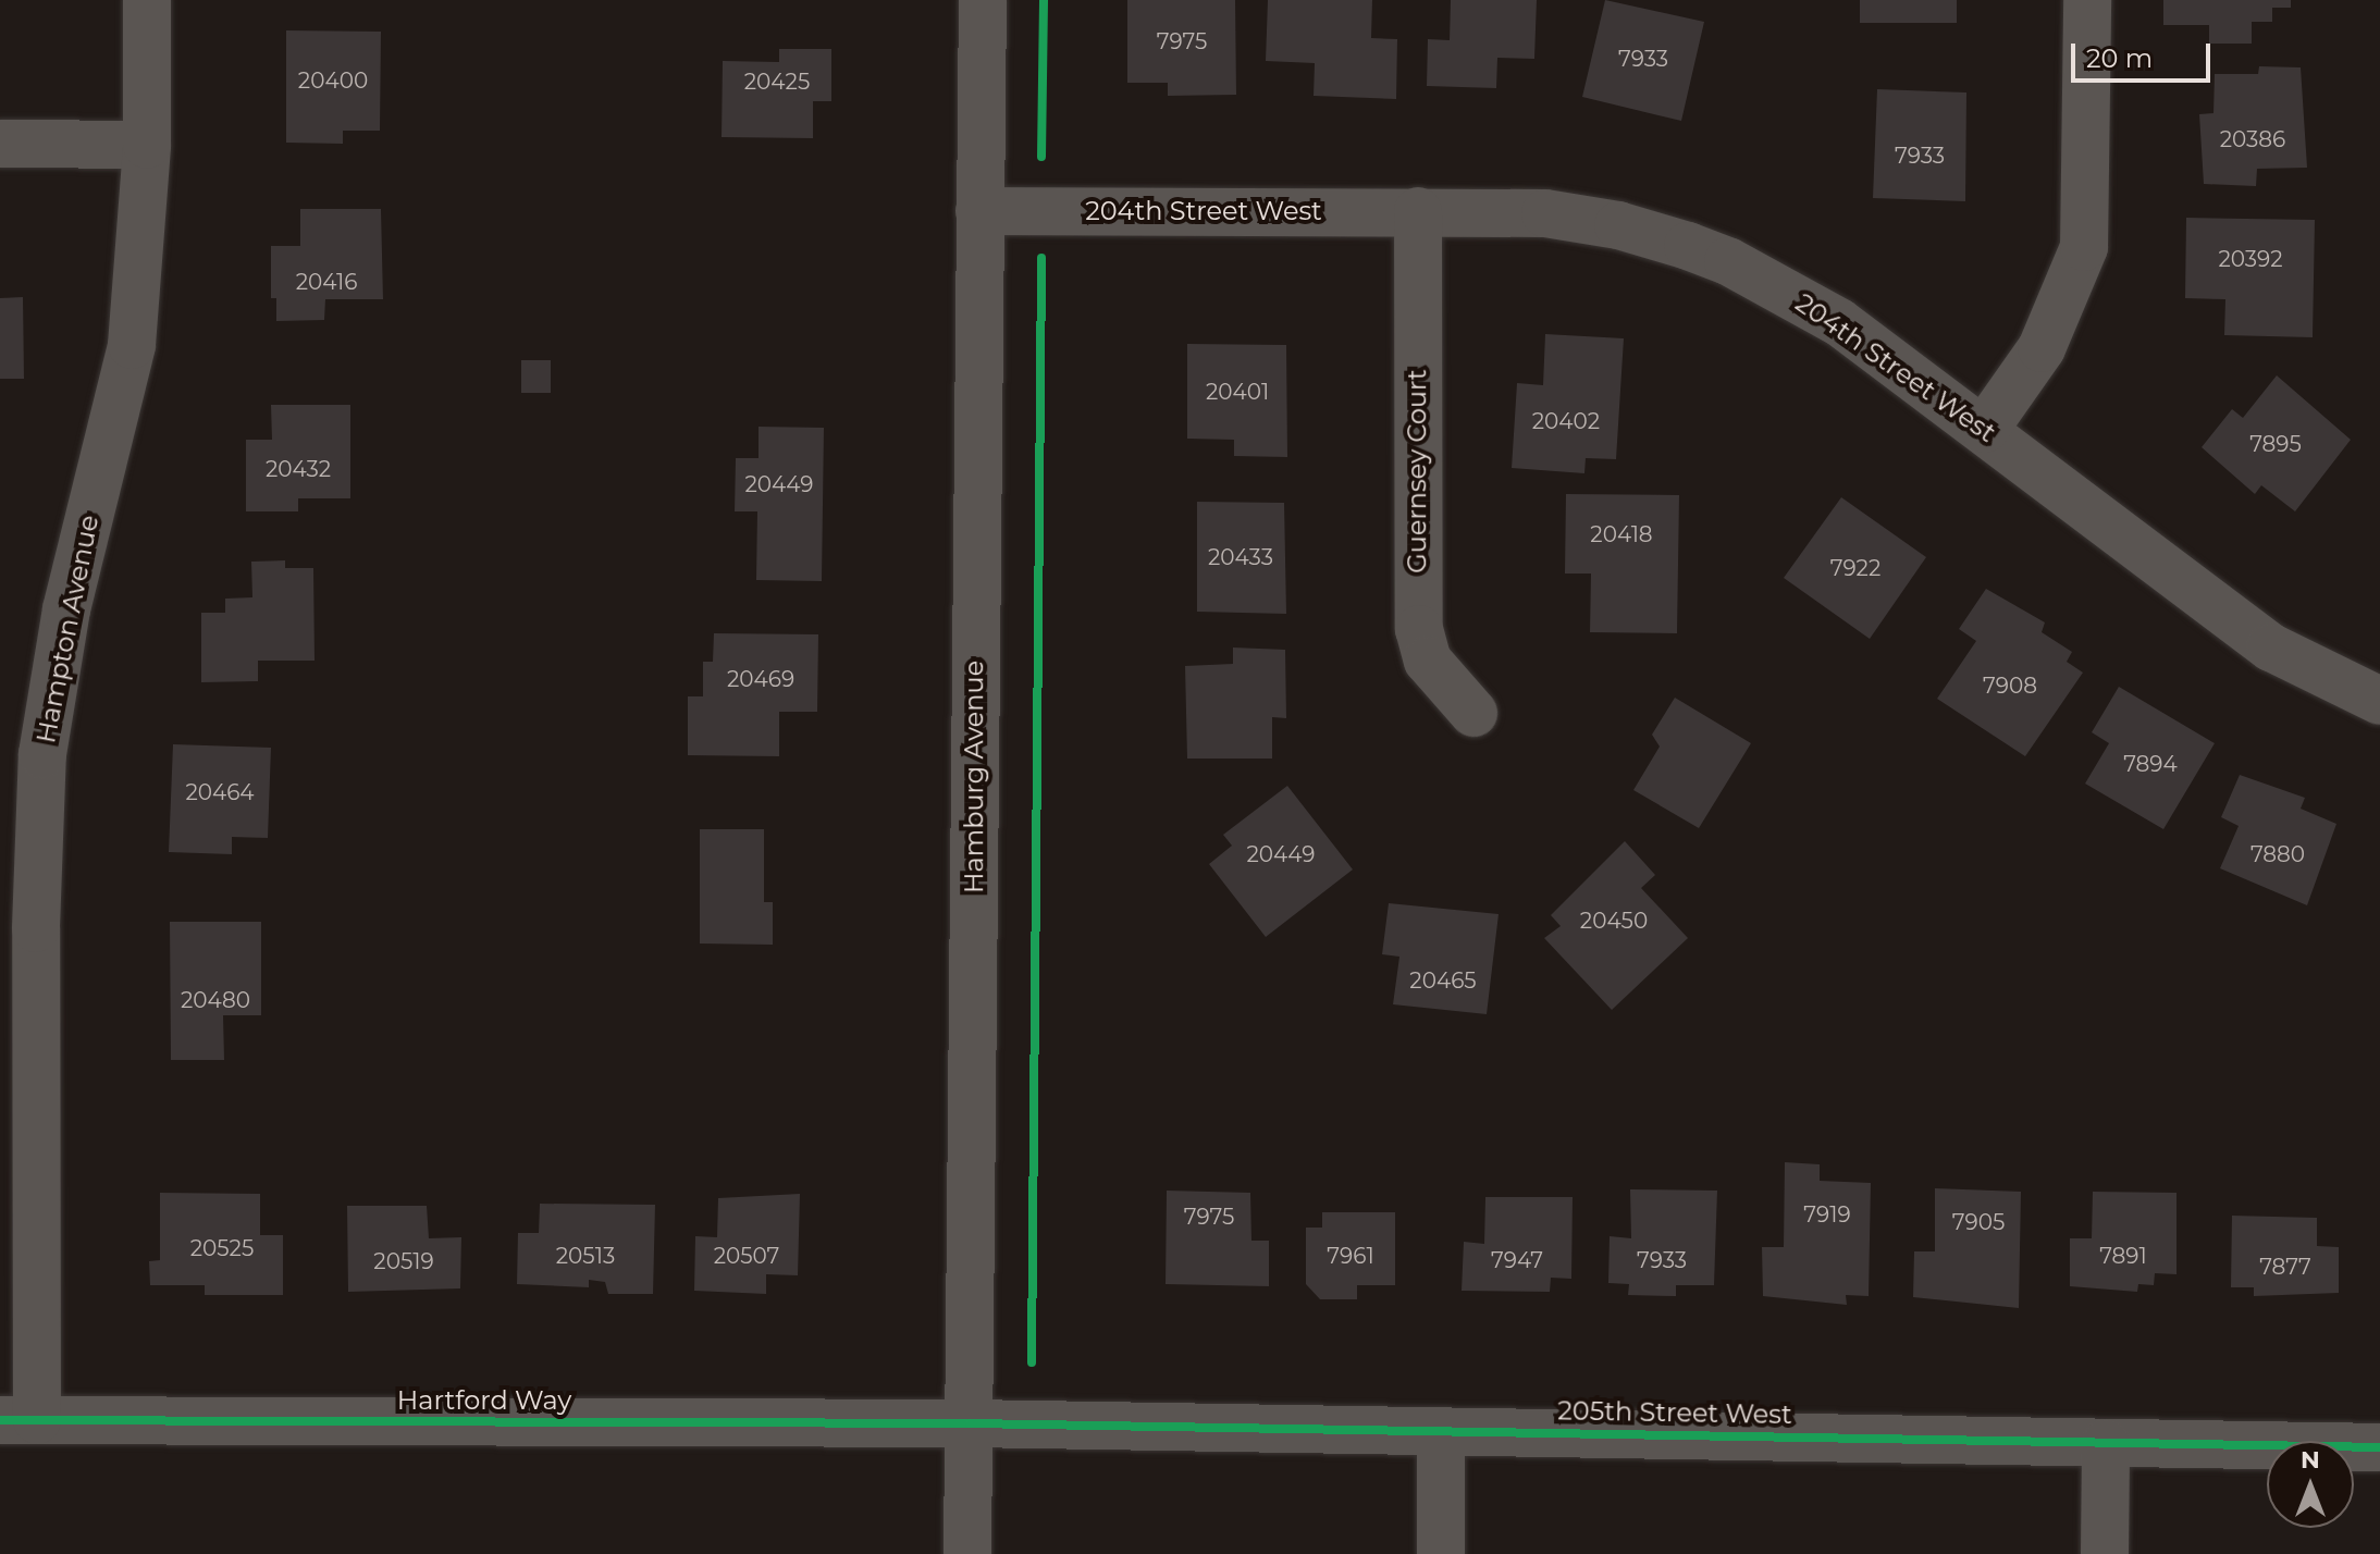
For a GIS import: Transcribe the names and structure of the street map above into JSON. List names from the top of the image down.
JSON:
{
  "streets": {
    "street": [
      "204th Street West",
      "Guernsey Court",
      "Hampton Avenue",
      "Hamburg Avenue",
      "Hartford Way",
      "205th Street West"
    ]
  },
  "crossings": [
    ["204th Street West", "Guernsey Court"],
    ["204th Street West", "Hamburg Avenue"],
    ["Hampton Avenue", "Hartford Way"],
    ["Hamburg Avenue", "Hartford Way"],
    ["Hamburg Avenue", "205th Street West"],
    ["Hartford Way", "205th Street West"]
  ],
  "house_numbers": [
    "7975",
    "7933",
    "20400",
    "20425",
    "20386",
    "7933",
    "20392",
    "20416",
    "20401",
    "20402",
    "7895",
    "20432",
    "20449",
    "20418",
    "20433",
    "7922",
    "20469",
    "7908",
    "7894",
    "20464",
    "20449",
    "7880",
    "20450",
    "20465",
    "20480",
    "7919",
    "7975",
    "7905",
    "20525",
    "20513",
    "20507",
    "7961",
    "7891",
    "7947",
    "7933",
    "20519",
    "7877"
  ],
  "scale_bar": "20 m",
  "north": "top"
}
